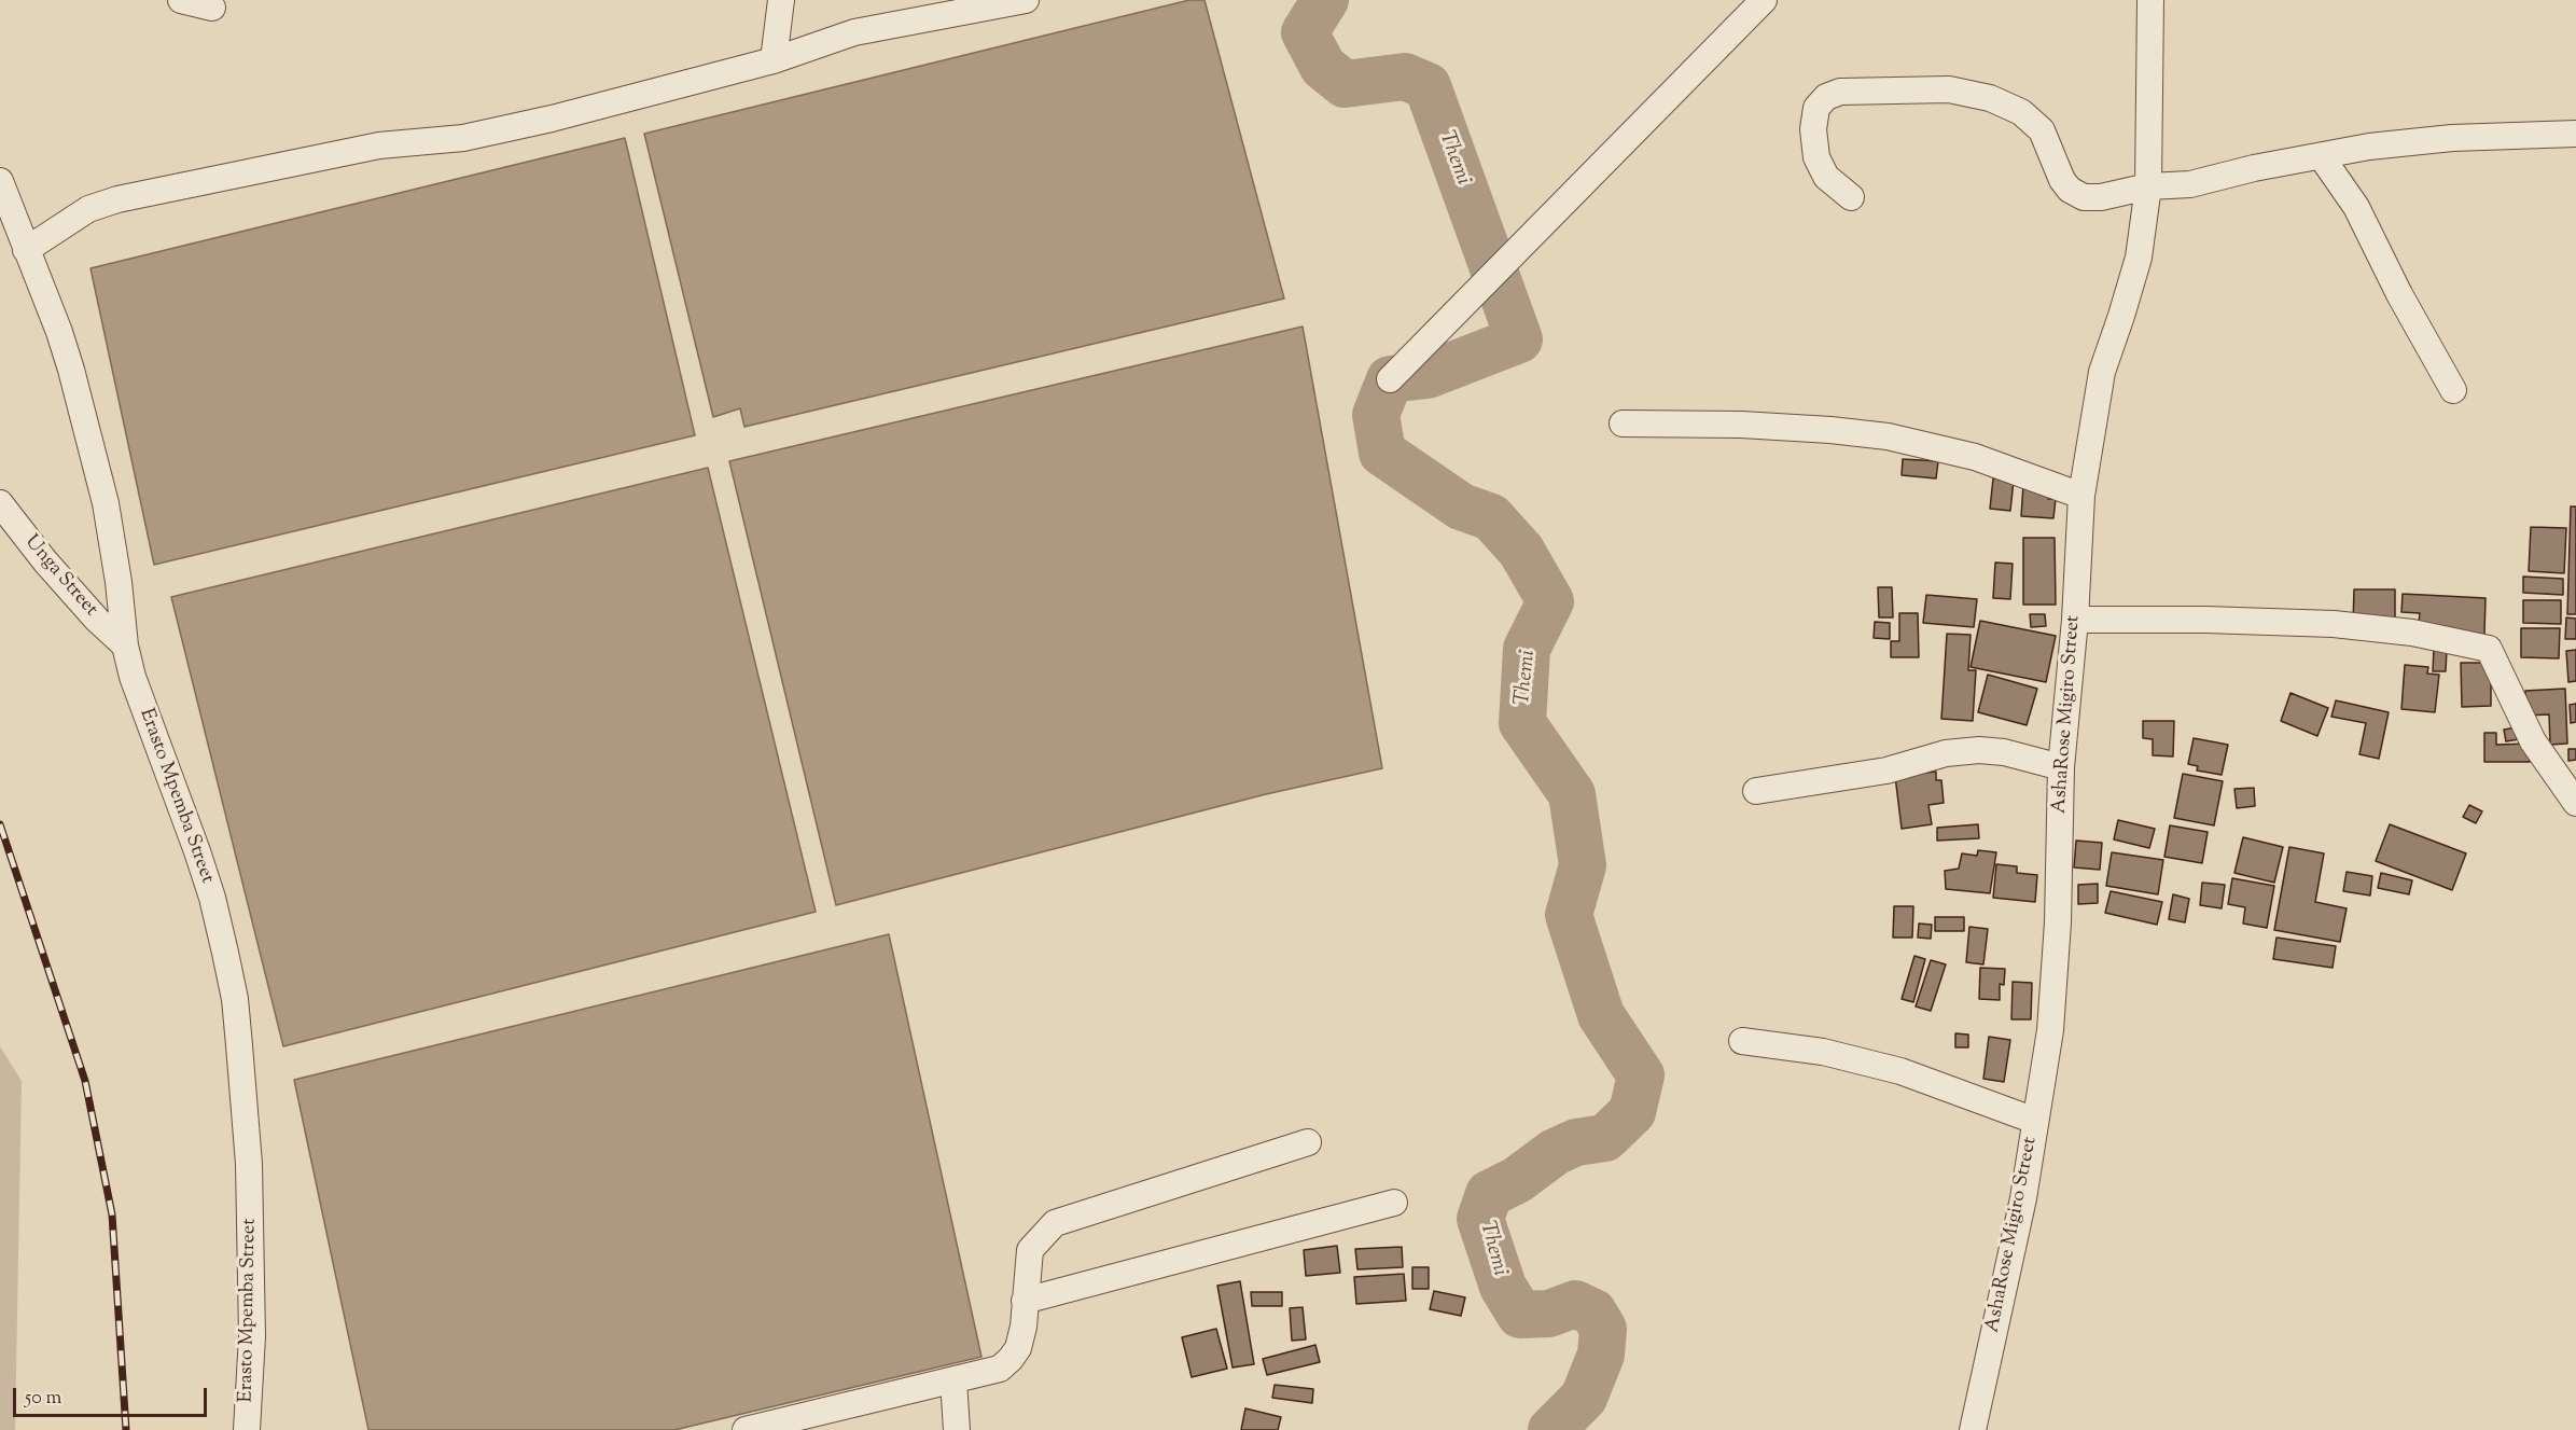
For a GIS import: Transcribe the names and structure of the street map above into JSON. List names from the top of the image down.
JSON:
{
  "streets": {
    "street": ["Unga Street", "AshaRose Migiro Street", "Erasto Mpemba Street"]
  },
  "crossings": [
    ["Unga Street", "Erasto Mpemba Street"]
  ],
  "water": ["Themi"],
  "scale_bar": "50 m"
}
